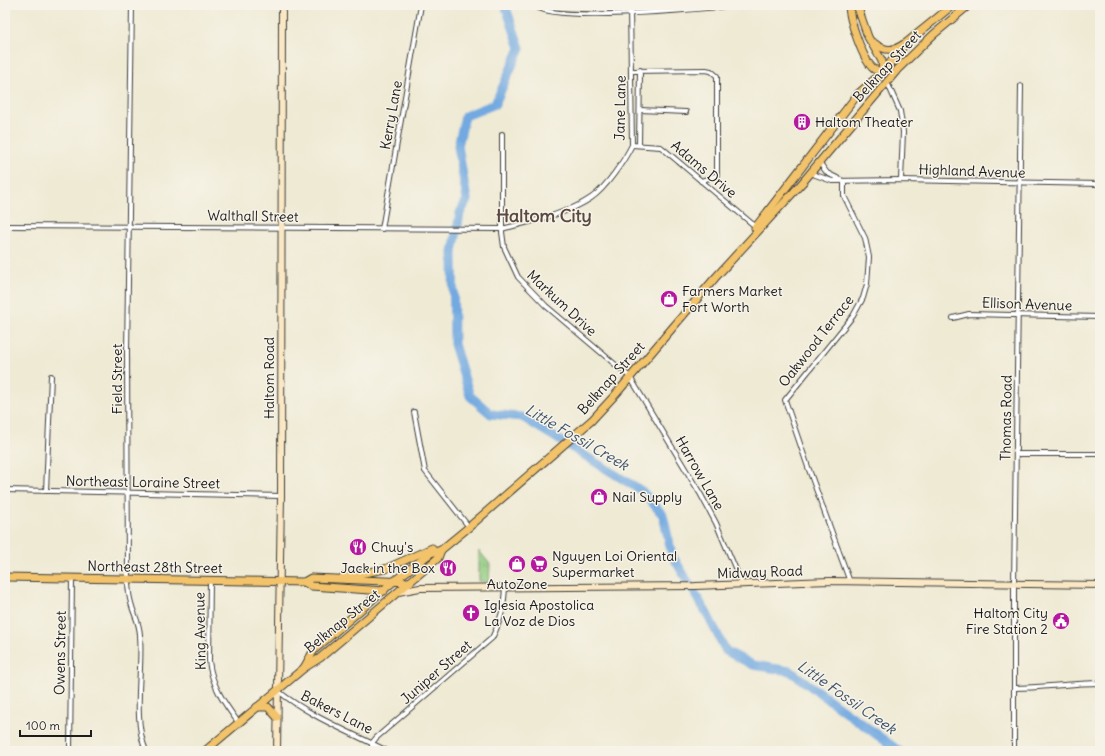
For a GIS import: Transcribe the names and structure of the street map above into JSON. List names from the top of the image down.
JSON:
{
  "streets": {
    "main road": [
      "Belknap Street",
      "Haltom Road",
      "Northeast 28th Street",
      "Midway Road"
    ],
    "street": [
      "Jane Lane",
      "Kerry Lane",
      "Adams Drive",
      "Highland Avenue",
      "Walthall Street",
      "Markum Drive",
      "Ellison Avenue",
      "Oakwood Terrace",
      "Field Street",
      "Thomas Road",
      "Harrow Lane",
      "Northeast Loraine Street",
      "King Avenue",
      "Owens Street",
      "Juniper Street",
      "Bakers Lane"
    ]
  },
  "crossings": [
    ["Belknap Street", "Adams Drive"],
    ["Belknap Street", "Markum Drive"],
    ["Belknap Street", "Harrow Lane"],
    ["Belknap Street", "Northeast 28th Street"],
    ["Belknap Street", "Midway Road"],
    ["Jane Lane", "Adams Drive"],
    ["Jane Lane", "Walthall Street"],
    ["Jane Lane", "Markum Drive"],
    ["Kerry Lane", "Walthall Street"],
    ["Highland Avenue", "Oakwood Terrace"],
    ["Highland Avenue", "Thomas Road"],
    ["Walthall Street", "Markum Drive"],
    ["Walthall Street", "Haltom Road"],
    ["Walthall Street", "Field Street"],
    ["Markum Drive", "Harrow Lane"],
    ["Ellison Avenue", "Thomas Road"],
    ["Oakwood Terrace", "Midway Road"],
    ["Haltom Road", "Northeast Loraine Street"],
    ["Haltom Road", "Northeast 28th Street"],
    ["Haltom Road", "Bakers Lane"],
    ["Field Street", "Northeast Loraine Street"],
    ["Field Street", "Northeast 28th Street"],
    ["Thomas Road", "Midway Road"],
    ["Harrow Lane", "Midway Road"],
    ["Northeast 28th Street", "Midway Road"],
    ["Northeast 28th Street", "King Avenue"],
    ["Northeast 28th Street", "Owens Street"],
    ["Midway Road", "Juniper Street"],
    ["Juniper Street", "Bakers Lane"]
  ],
  "districts": ["Haltom City"],
  "water": ["Little Fossil Creek"],
  "places": {
    "building": ["Haltom Theater"],
    "shop": ["Farmers Market Fort Worth", "Nail Supply", "AutoZone"],
    "restaurant": ["Chuy's", "Jack in the Box"],
    "supermarket": ["Nguyen Loi Oriental Supermarket"],
    "church": ["Iglesia Apostolica La Voz de Dios"],
    "public building": ["Haltom City Fire Station 2"]
  },
  "scale_bar": "100 m"
}
